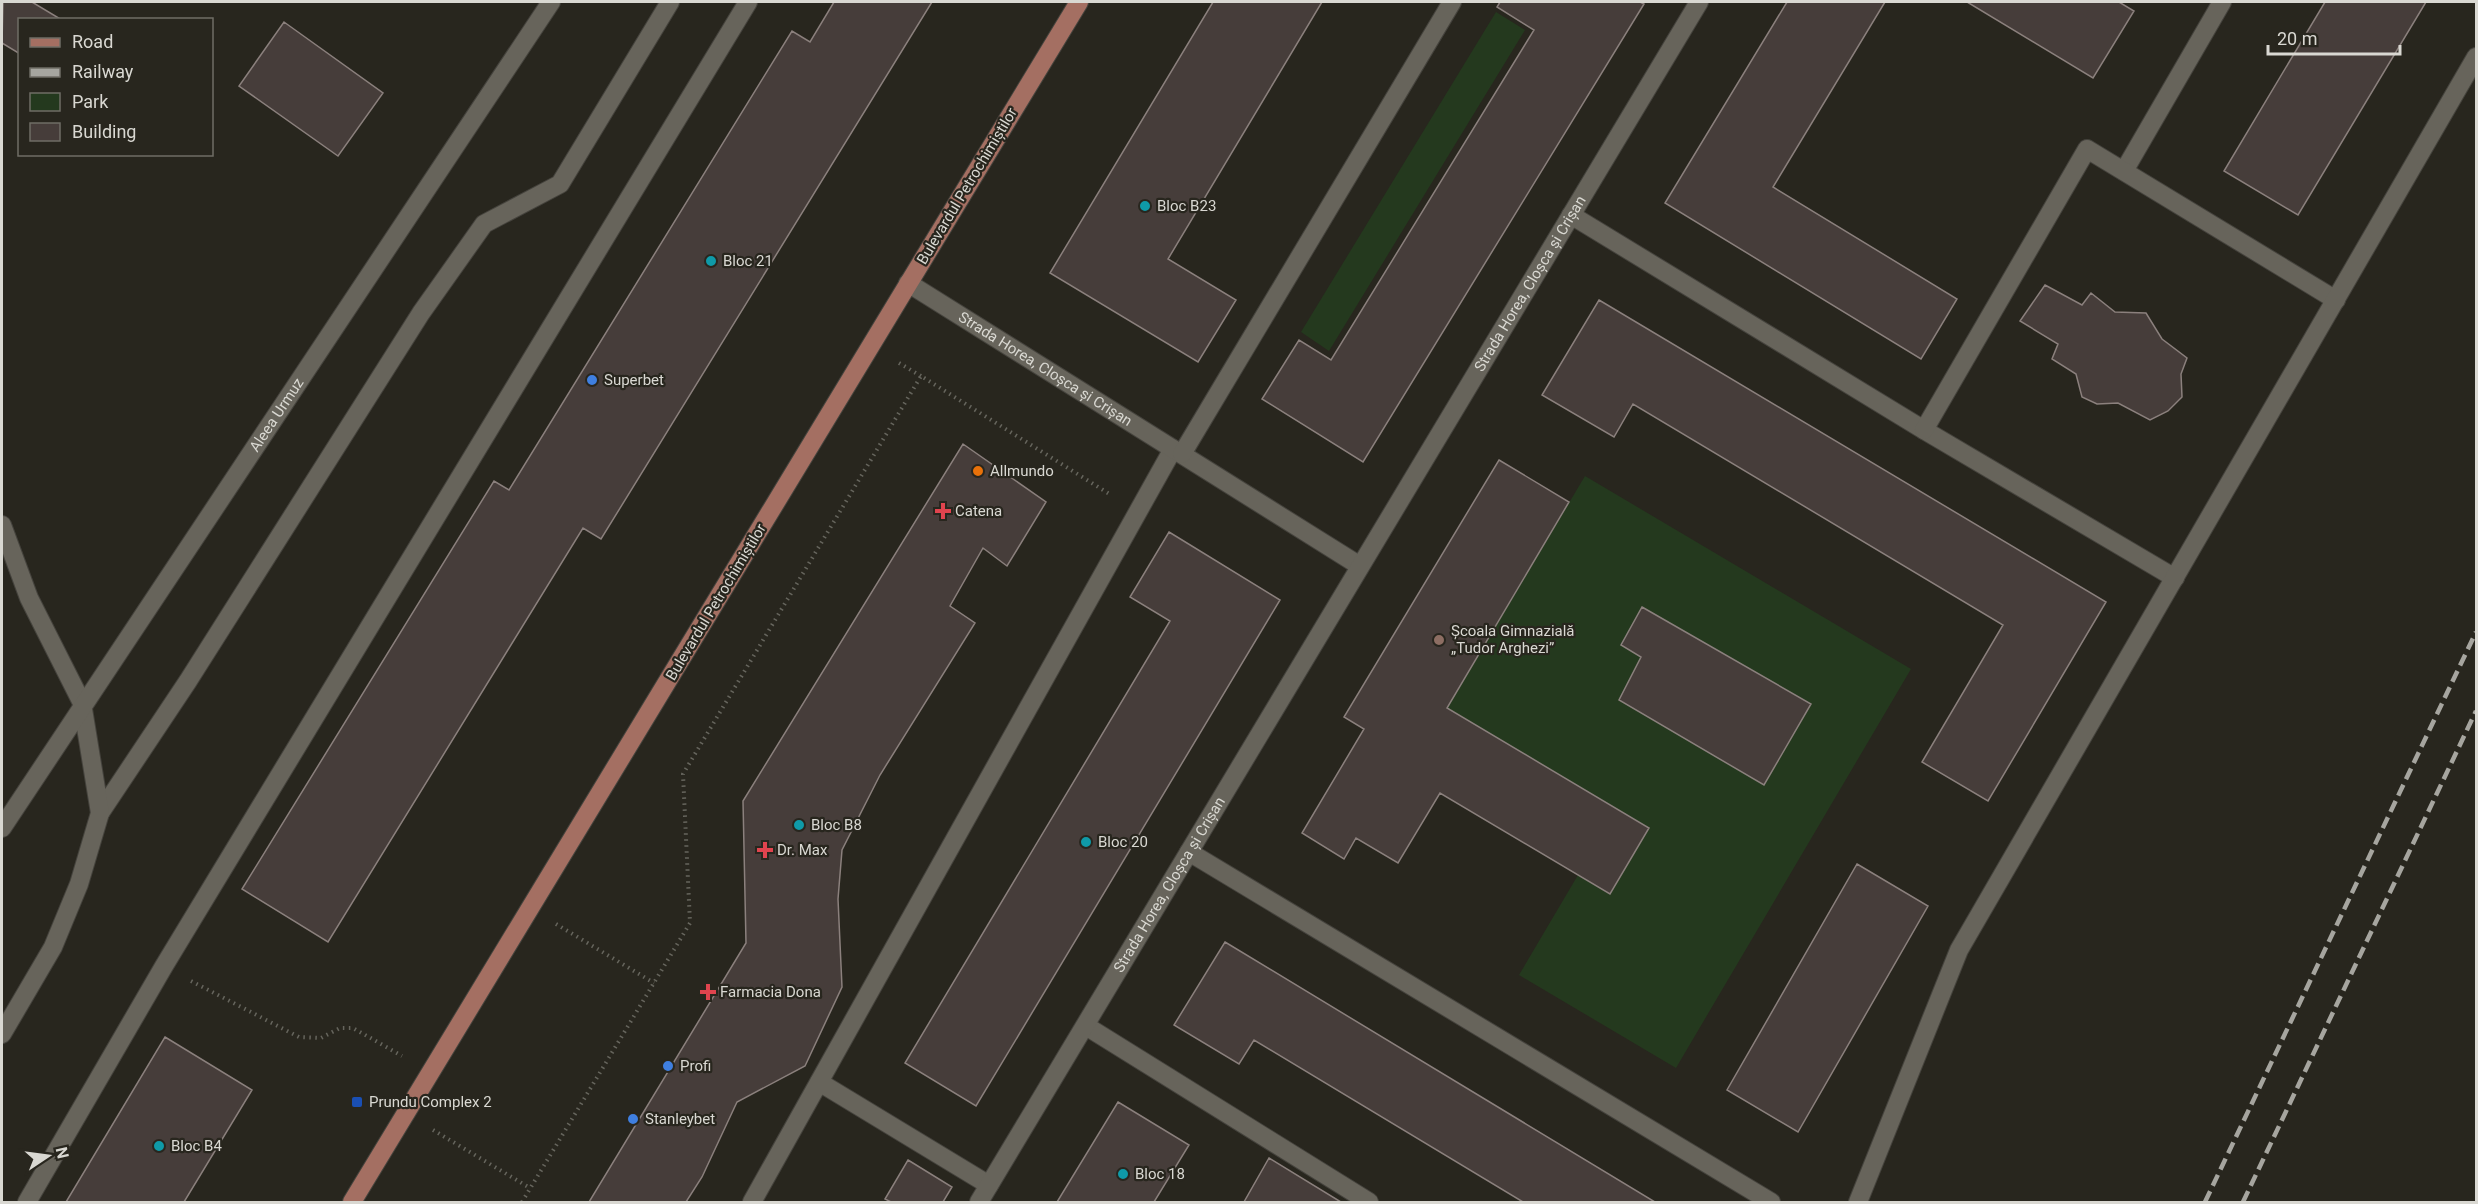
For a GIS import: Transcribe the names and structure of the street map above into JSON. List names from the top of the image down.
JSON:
{
  "streets": {
    "main road": ["Bulevardul Petrochimiștilor"],
    "street": ["Strada Horea, Cloșca și Crișan", "Aleea Urmuz"]
  },
  "crossings": [
    ["Bulevardul Petrochimiștilor", "Strada Horea, Cloșca și Crișan"]
  ],
  "places": {
    "other": [
      "Bloc B23",
      "Bloc 21",
      "Superbet",
      "Allmundo",
      "Școala Gimnazială „Tudor Arghezi”",
      "Bloc B8",
      "Bloc 20",
      "Profi",
      "Stanleybet",
      "Bloc B4",
      "Bloc 18"
    ],
    "health": ["Catena", "Dr. Max", "Farmacia Dona"],
    "transit": ["Prundu Complex 2"]
  },
  "legend": [
    "Road",
    "Railway",
    "Park",
    "Building"
  ],
  "scale_bar": "20 m",
  "north": "right"
}
